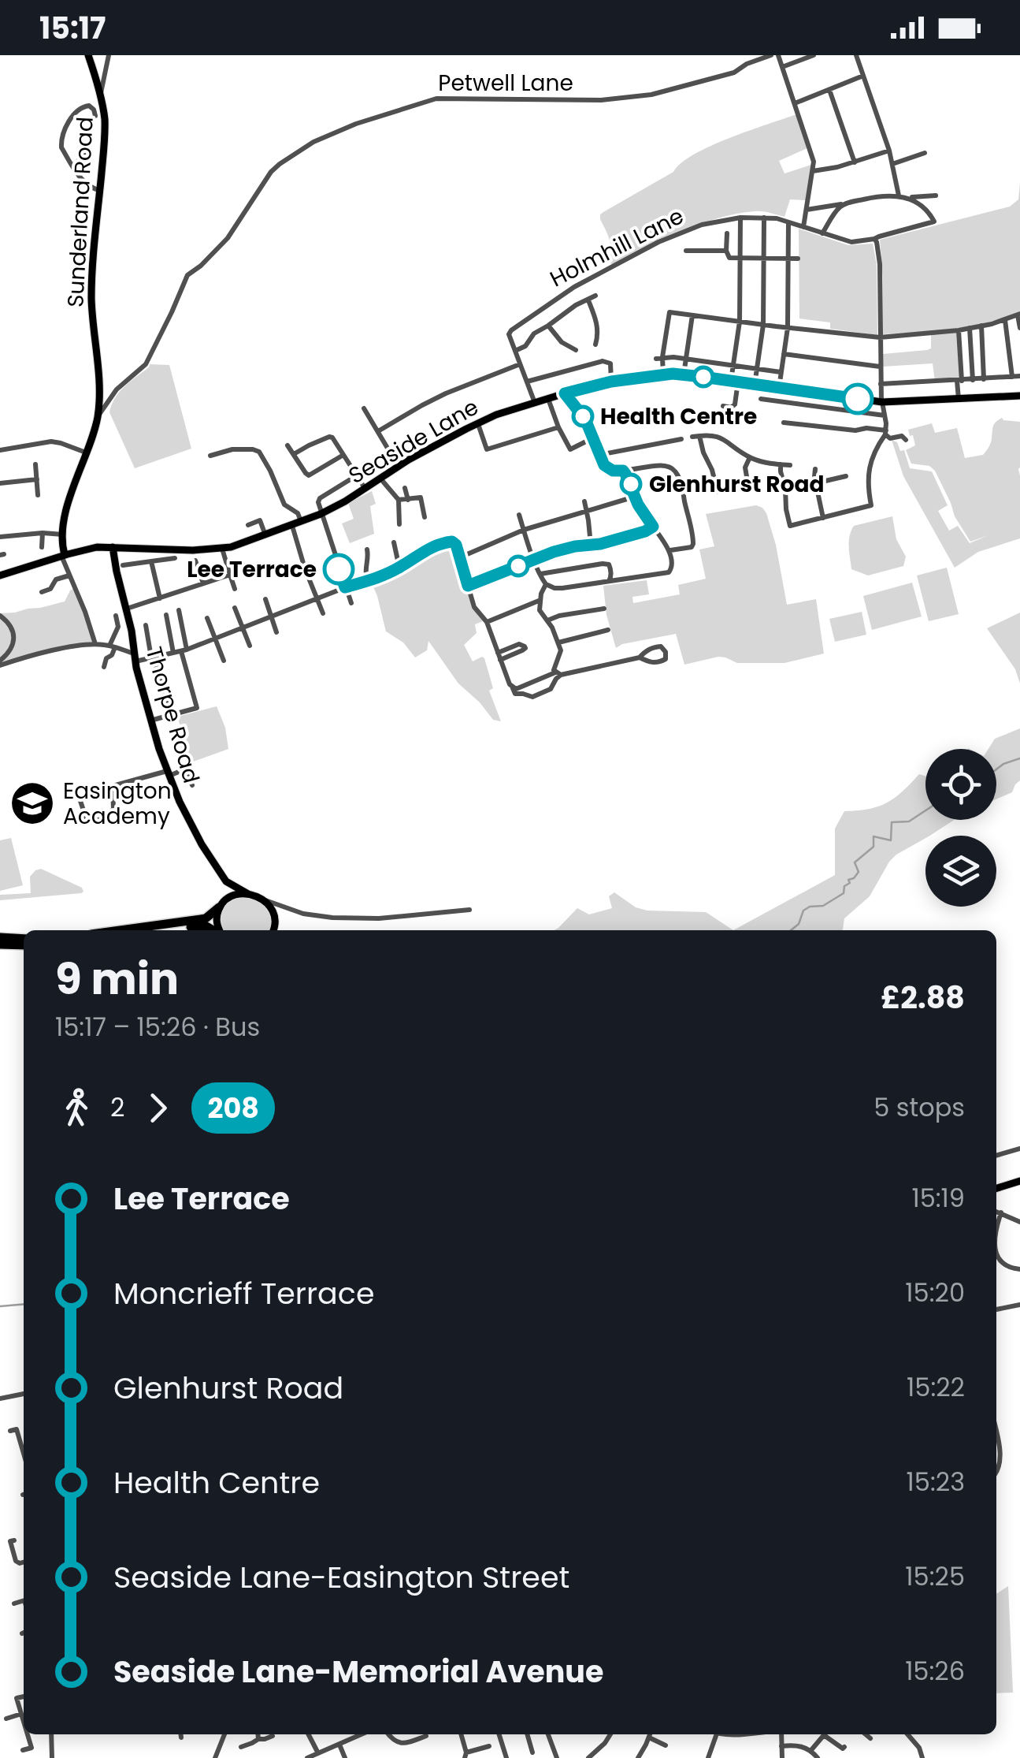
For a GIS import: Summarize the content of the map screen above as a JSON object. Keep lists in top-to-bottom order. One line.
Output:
{"streets":{"main road":["Sunderland Road","Seaside Lane","Thorpe Road"],"street":["Petwell Lane","Holmhill Lane"]},"crossings":[["Petwell Lane","Sunderland Road"],["Sunderland Road","Seaside Lane"],["Seaside Lane","Thorpe Road"]],"places":{"other":["Health Centre","Glenhurst Road","Lee Terrace"],"school or university":["Easington Academy"]},"lines":["bus line 208"],"page":{"status":"15:17","heading":["9 min","15:17 – 15:26 · Bus","£2.88"],"legs":["2","208","5 stops"],"list":[{"name":"Lee Terrace","value":"15:19"},{"name":"Moncrieff Terrace","value":"15:20"},{"name":"Glenhurst Road","value":"15:22"},{"name":"Health Centre","value":"15:23"},{"name":"Seaside Lane-Easington Street","value":"15:25"},{"name":"Seaside Lane-Memorial Avenue","value":"15:26"}]}}
